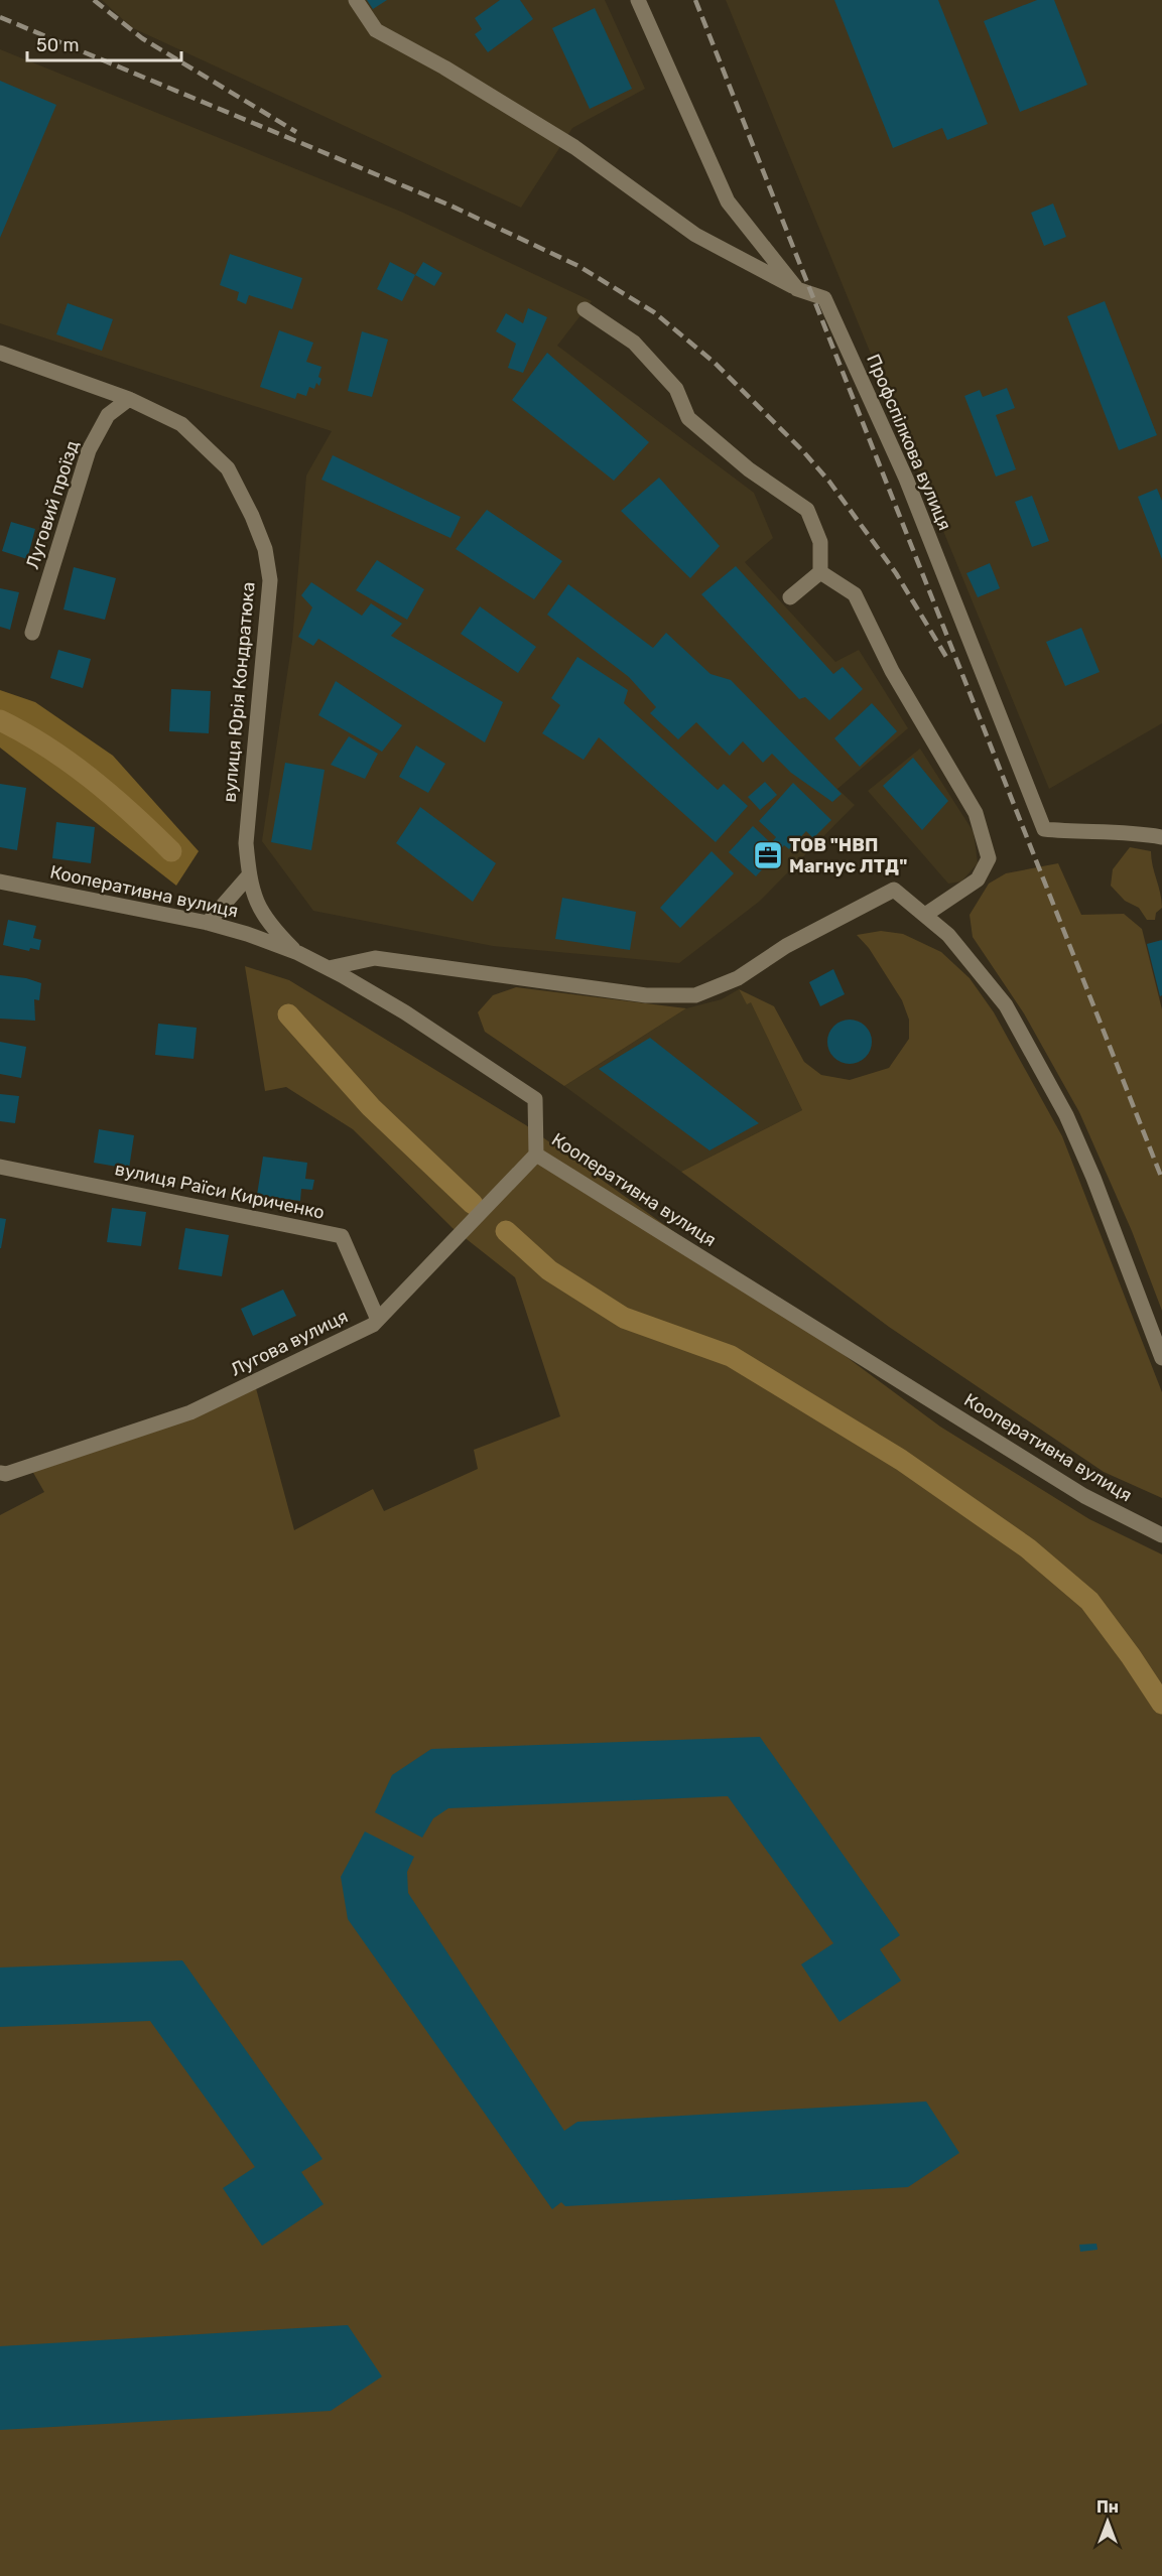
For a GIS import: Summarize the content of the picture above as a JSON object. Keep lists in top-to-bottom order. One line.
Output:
{"streets":{"street":["Профспілкова вулиця","Луговий проїзд","вулиця Юрія Кондратюка","Кооперативна вулиця","вулиця Раїси Кириченко","Лугова вулиця"]},"crossings":[["Луговий проїзд","вулиця Юрія Кондратюка"],["вулиця Юрія Кондратюка","Кооперативна вулиця"],["Кооперативна вулиця","Лугова вулиця"],["вулиця Раїси Кириченко","Лугова вулиця"]],"places":{"office":["ТОВ \"НВП Магнус ЛТД\""]},"scale_bar":"50 m","north":"top"}
